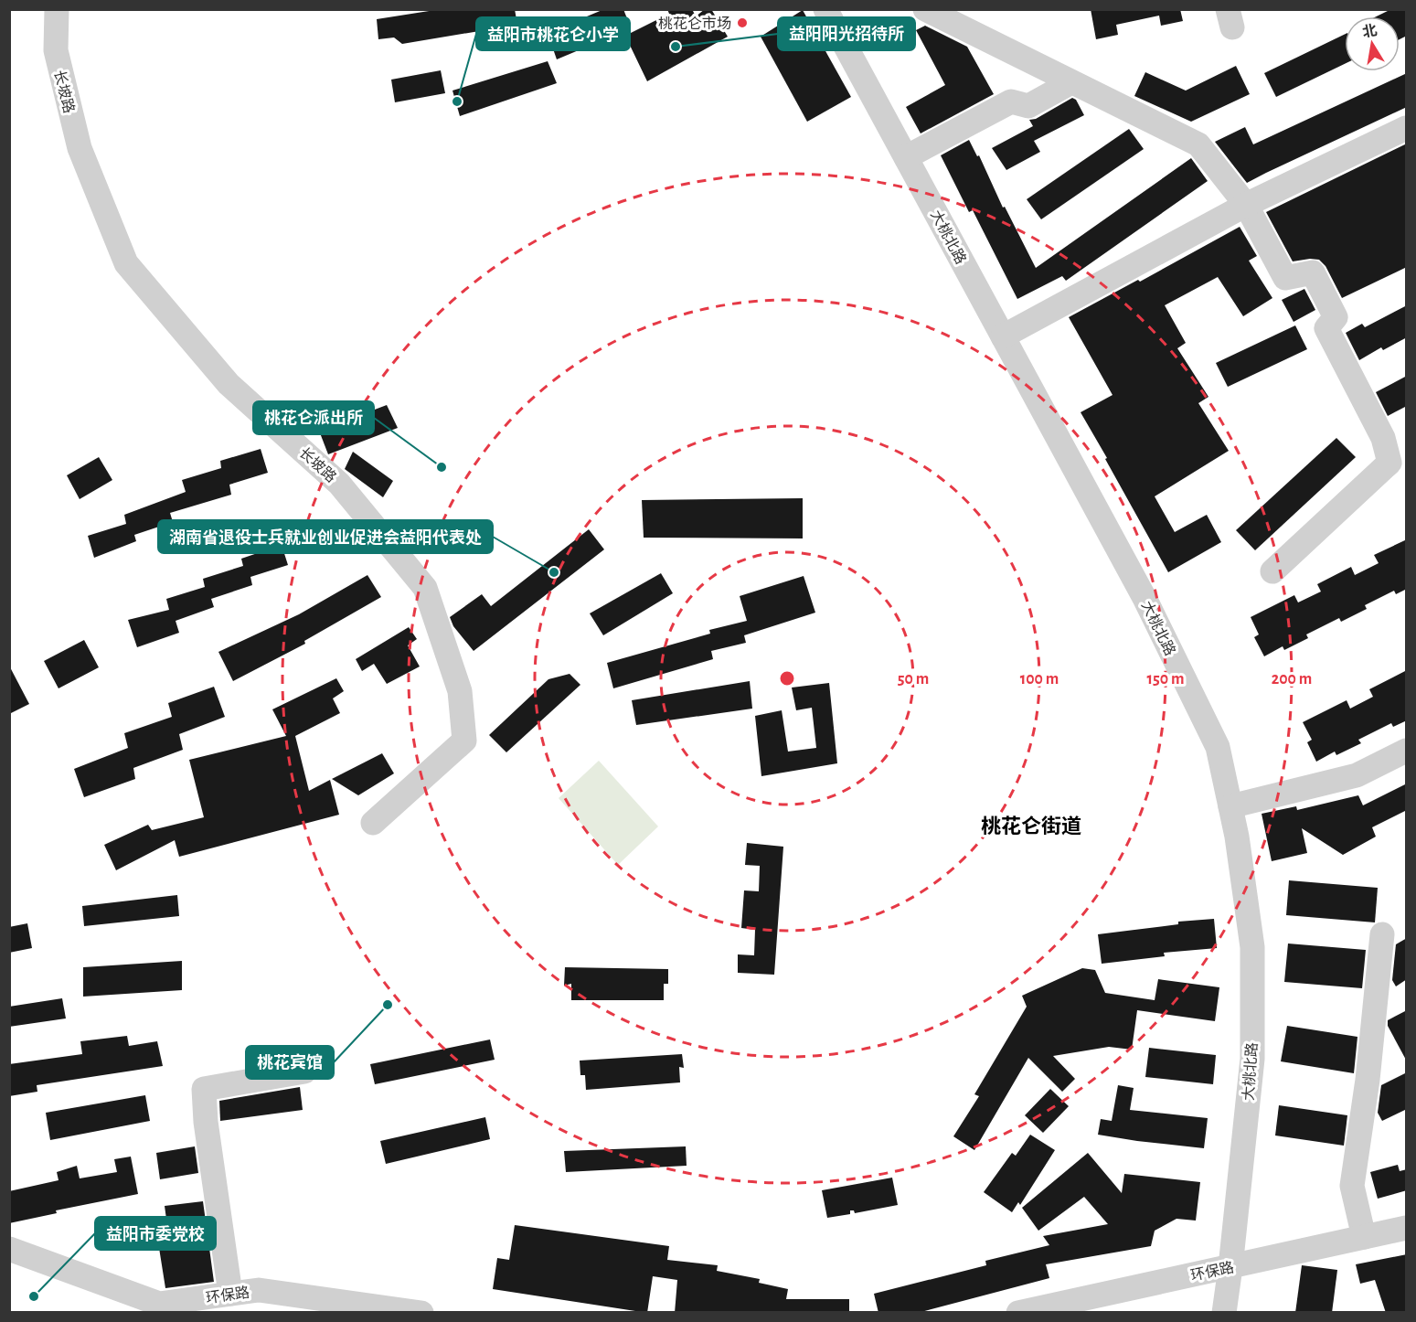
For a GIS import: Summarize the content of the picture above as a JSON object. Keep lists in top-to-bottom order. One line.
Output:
{"streets":{"street":["长坡路","大桃北路","环保路"]},"crossings":[["大桃北路","环保路"]],"districts":["桃花仑街道"],"places":["桃花仑市场","益阳阳光招待所","益阳市桃花仑小学","桃花仑派出所","湖南省退役士兵就业创业促进会益阳代表处","桃花宾馆","益阳市委党校"],"north":"top","rings":["50 m","100 m","150 m","200 m"]}
